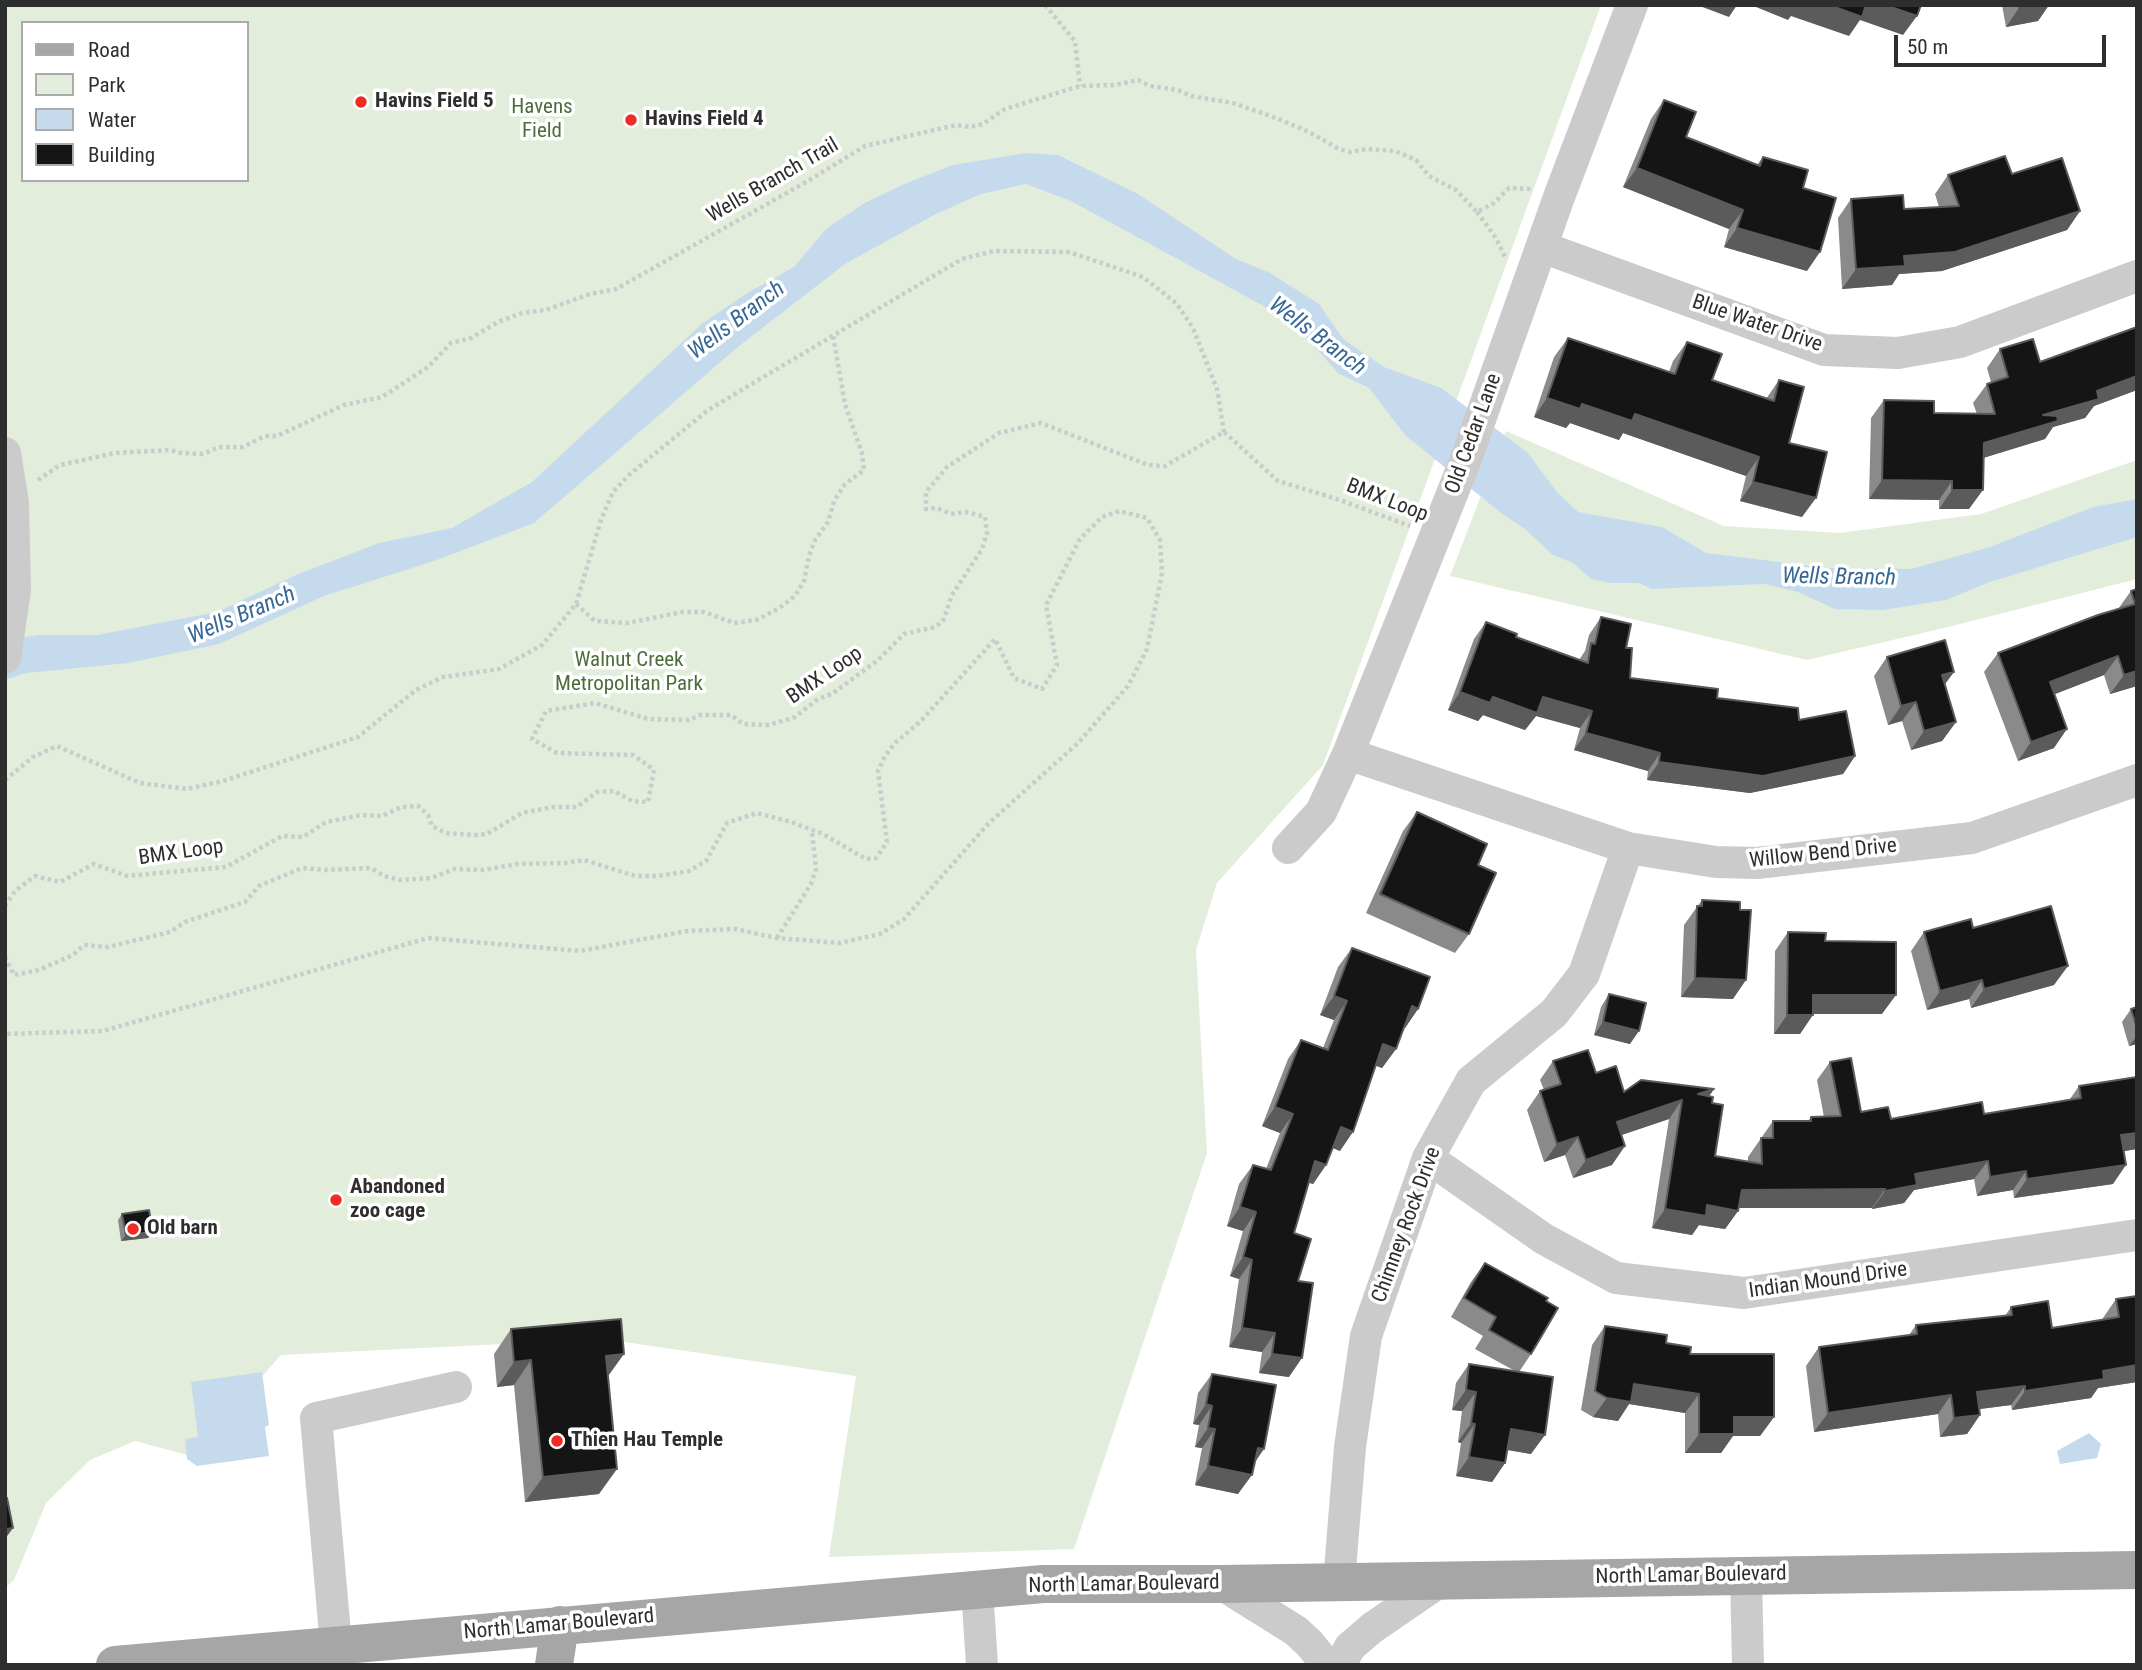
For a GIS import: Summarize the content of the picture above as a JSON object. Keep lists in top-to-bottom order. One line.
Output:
{"streets":{"main road":["North Lamar Boulevard"],"street":["Blue Water Drive","Old Cedar Lane","Willow Bend Drive","Chimney Rock Drive","Indian Mound Drive"],"path":["Wells Branch Trail","BMX Loop"]},"crossings":[["Wells Branch Trail","Old Cedar Lane"],["Blue Water Drive","Old Cedar Lane"],["Old Cedar Lane","BMX Loop"],["Old Cedar Lane","Willow Bend Drive"],["Willow Bend Drive","Chimney Rock Drive"],["Chimney Rock Drive","Indian Mound Drive"],["Chimney Rock Drive","North Lamar Boulevard"]],"water":["Wells Branch"],"parks":["Havens Field","Walnut Creek Metropolitan Park"],"places":["Havins Field 5","Havins Field 4","Abandoned zoo cage","Old barn","Thien Hau Temple"],"legend":["Road","Park","Water","Building"],"scale_bar":"50 m"}
